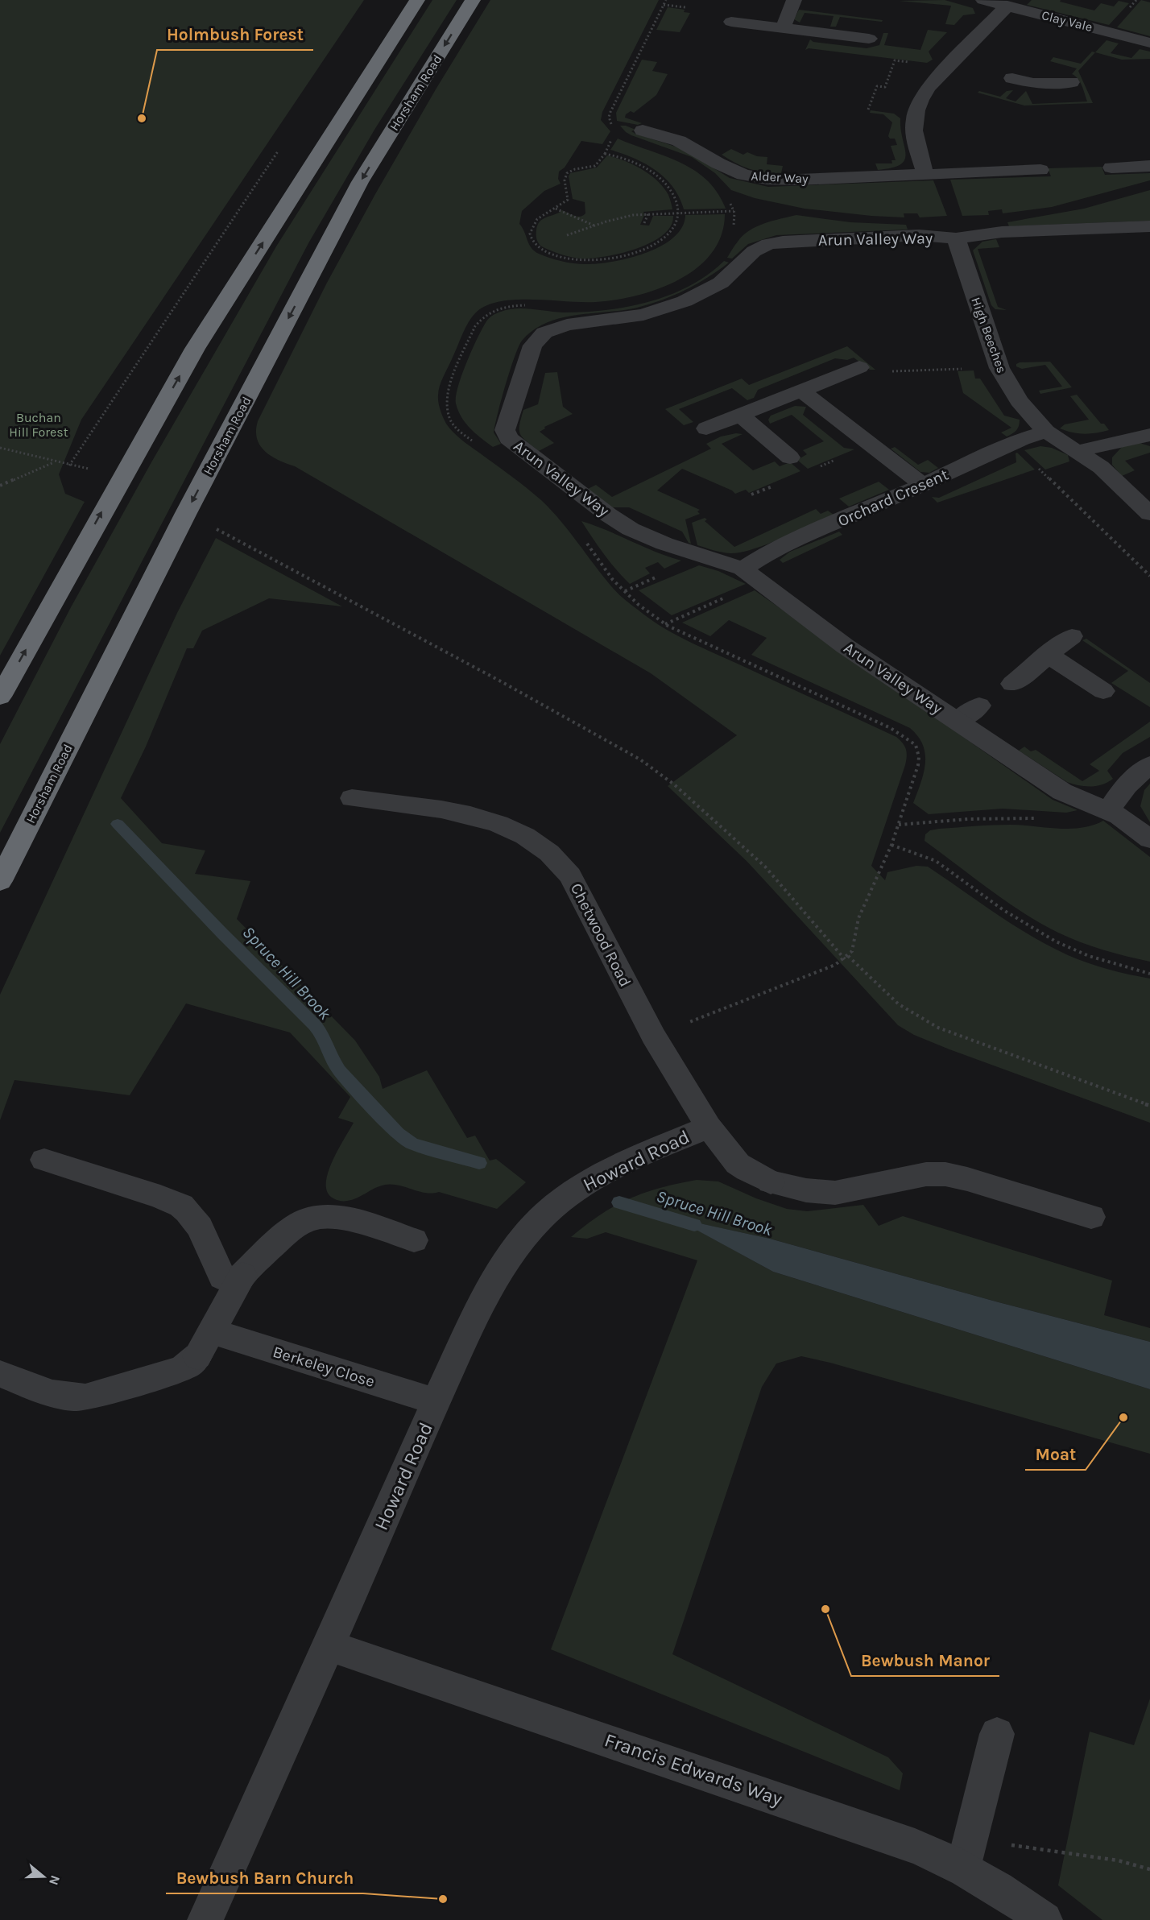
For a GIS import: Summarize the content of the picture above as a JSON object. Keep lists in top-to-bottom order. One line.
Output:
{"streets":{"highway":["Horsham Road"],"street":["Clay Vale","Alder Way","Arun Valley Way","High Beeches","Orchard Cresent","Chetwood Road","Howard Road","Berkeley Close","Francis Edwards Way"]},"crossings":[["Arun Valley Way","High Beeches"],["Arun Valley Way","Orchard Cresent"],["High Beeches","Orchard Cresent"],["Chetwood Road","Howard Road"],["Howard Road","Berkeley Close"],["Howard Road","Francis Edwards Way"]],"water":["Spruce Hill Brook"],"parks":["Buchan Hill Forest"],"places":["Holmbush Forest","Moat","Bewbush Manor","Bewbush Barn Church"],"north":"right"}
